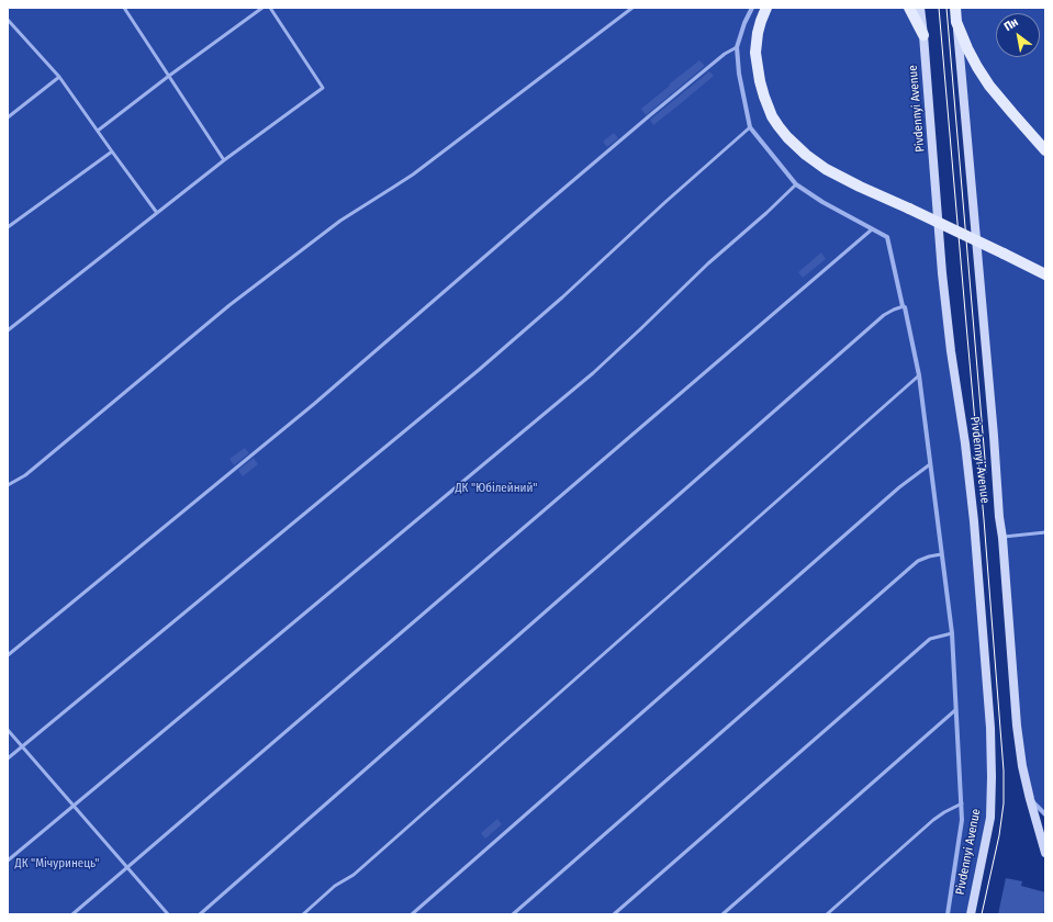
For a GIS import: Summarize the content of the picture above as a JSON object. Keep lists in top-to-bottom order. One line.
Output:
{"streets":{"main road":["Pivdennyi Avenue"]},"parks":["ДК \"Юбілейний\"","ДК \"Мічуринець\""],"north":"top left"}
